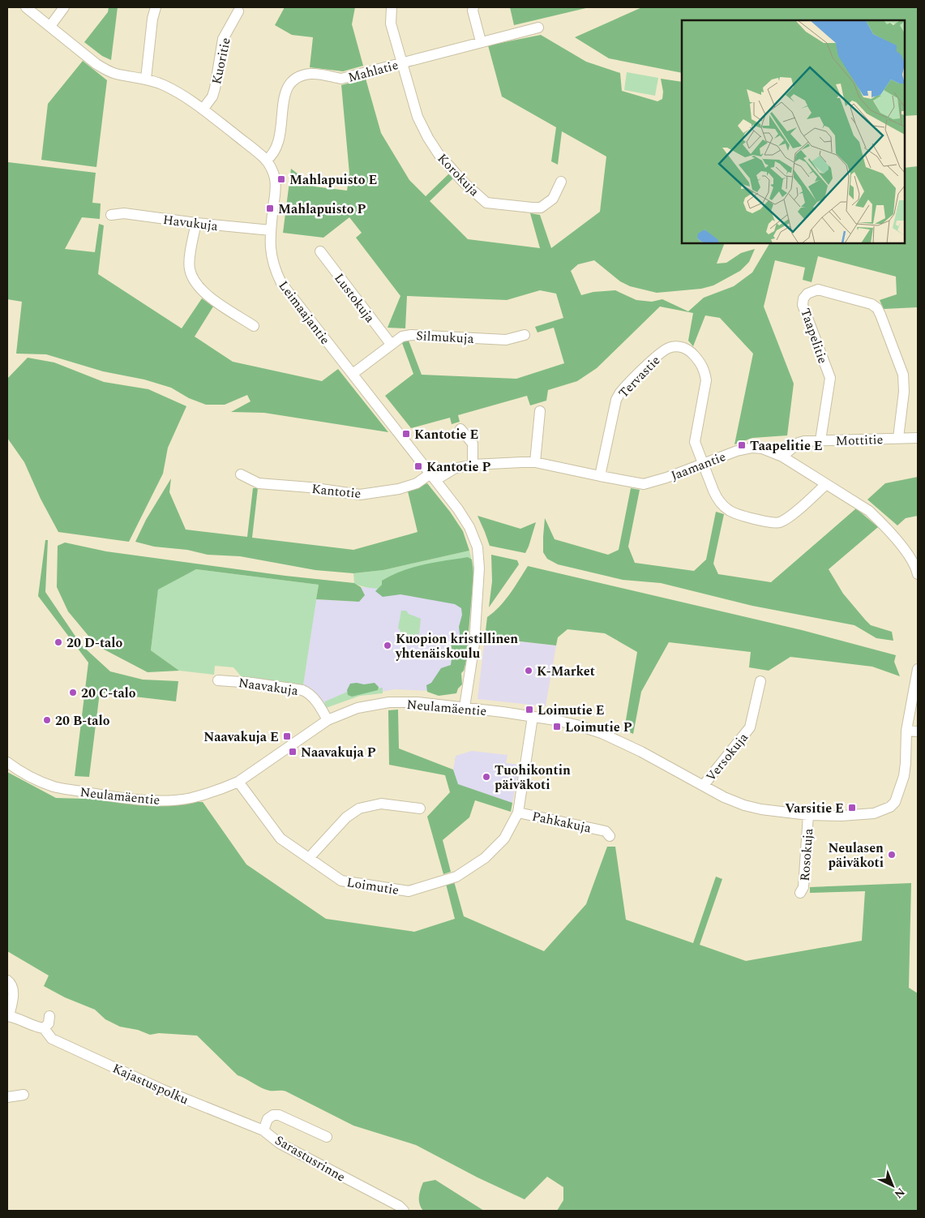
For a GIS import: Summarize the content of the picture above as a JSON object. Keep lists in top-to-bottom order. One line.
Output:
{"streets":{"street":["Kuoritie","Mahlatie","Korokuja","Havukuja","Lustokuja","Leimaajantie","Taapelitie","Silmukuja","Tervastie","Mottitie","Jaamantie","Kantotie","Naavakuja","Neulamäentie","Versokuja","Pahkakuja","Rosokuja","Loimutie","Kajastuspolku","Sarastusrinne"]},"crossings":[["Kuoritie","Leimaajantie"],["Mahlatie","Korokuja"],["Mahlatie","Leimaajantie"],["Havukuja","Leimaajantie"],["Lustokuja","Silmukuja"],["Leimaajantie","Silmukuja"],["Leimaajantie","Jaamantie"],["Leimaajantie","Kantotie"],["Leimaajantie","Neulamäentie"],["Taapelitie","Mottitie"],["Tervastie","Jaamantie"],["Mottitie","Jaamantie"],["Jaamantie","Kantotie"],["Naavakuja","Neulamäentie"],["Neulamäentie","Versokuja"],["Neulamäentie","Rosokuja"],["Neulamäentie","Loimutie"],["Pahkakuja","Loimutie"],["Kajastuspolku","Sarastusrinne"]],"places":{"transit":["Mahlapuisto E","Mahlapuisto P","Kantotie E","Taapelitie E","Kantotie P","Loimutie E","Loimutie P","Naavakuja E","Naavakuja P","Varsitie E"],"other":["20 D-talo","Kuopion kristillinen yhtenäiskoulu","K-Market","20 C-talo","20 B-talo","Tuohikontin päiväkoti","Neulasen päiväkoti"]},"north":"bottom right"}
